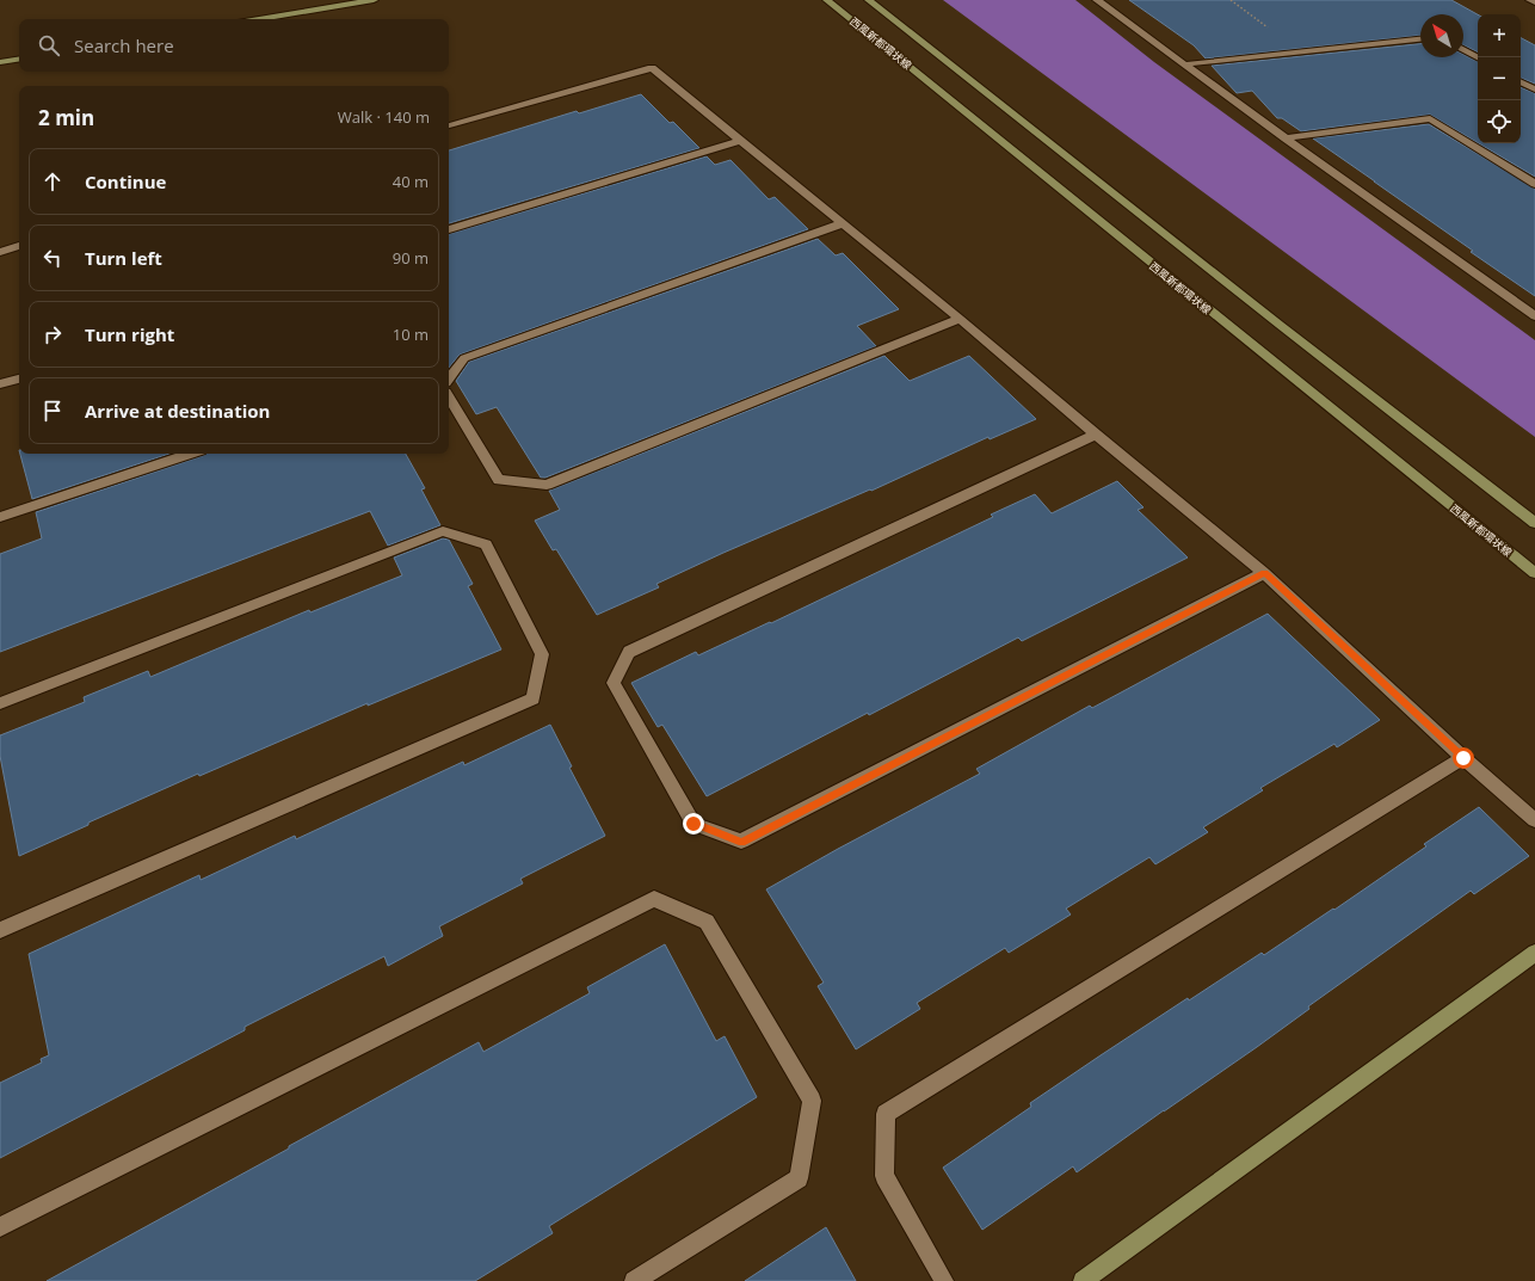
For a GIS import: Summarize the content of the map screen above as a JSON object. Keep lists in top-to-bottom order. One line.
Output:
{"streets":{"street":["西風新都環状線"]},"north":"top left","page":{"map_buttons":["+","−"],"search":"Search here","heading":["2 min","Walk · 140 m"],"list":[["Continue","40 m"],["Turn left","90 m"],["Turn right","10 m"],"Arrive at destination"]}}
